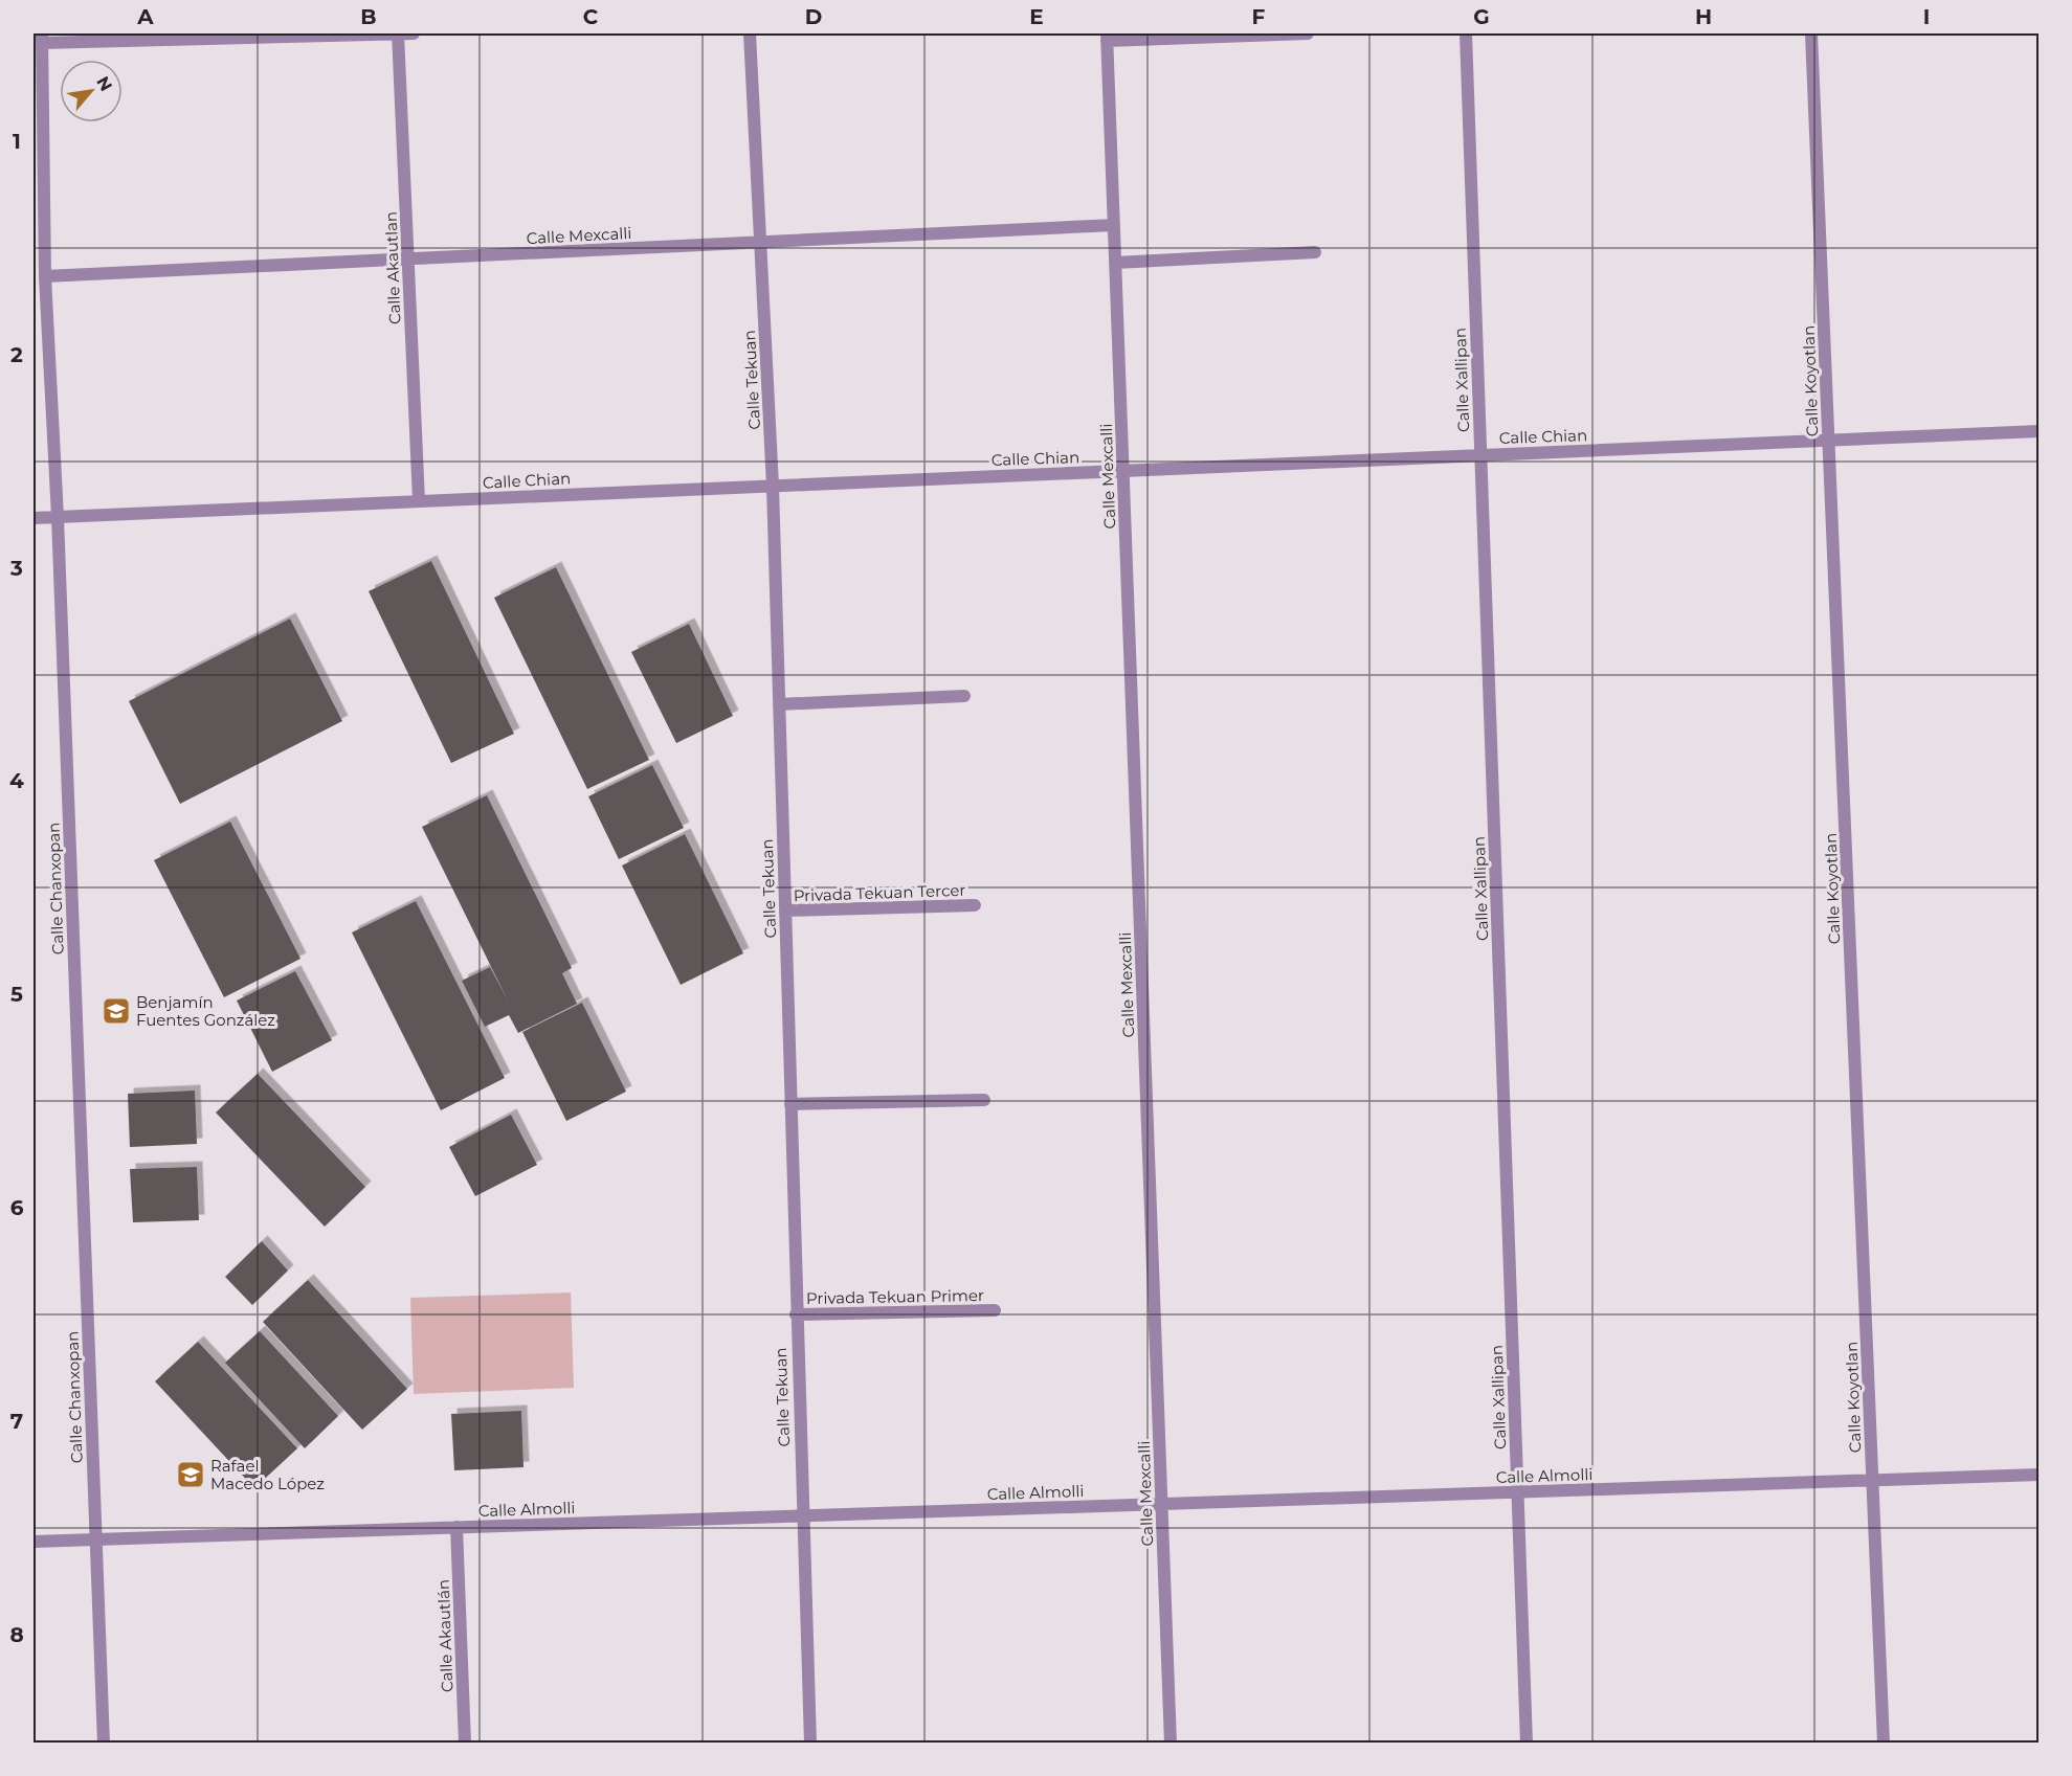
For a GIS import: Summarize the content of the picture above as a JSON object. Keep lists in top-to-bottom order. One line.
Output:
{"streets":{"street":["Calle Mexcalli","Calle Akautlan","Calle Tekuan","Calle Xallipan","Calle Koyotlan","Calle Chian","Calle Chanxopan","Privada Tekuan Tercer","Privada Tekuan Primer","Calle Almolli","Calle Akautlán"]},"crossings":[["Calle Mexcalli","Calle Akautlan"],["Calle Mexcalli","Calle Tekuan"],["Calle Mexcalli","Calle Chian"],["Calle Mexcalli","Calle Chanxopan"],["Calle Mexcalli","Calle Almolli"],["Calle Akautlan","Calle Chian"],["Calle Tekuan","Calle Chian"],["Calle Tekuan","Privada Tekuan Tercer"],["Calle Tekuan","Privada Tekuan Primer"],["Calle Tekuan","Calle Almolli"],["Calle Xallipan","Calle Chian"],["Calle Xallipan","Calle Almolli"],["Calle Koyotlan","Calle Chian"],["Calle Koyotlan","Calle Almolli"],["Calle Chian","Calle Chanxopan"],["Calle Chanxopan","Calle Almolli"],["Calle Almolli","Calle Akautlán"]],"places":{"school or university":["Benjamín Fuentes González","Rafael Macedo López"]},"north":"top right","grid":{"columns":["A","B","C","D","E","F","G","H","I"],"rows":["1","2","3","4","5","6","7","8"]}}
